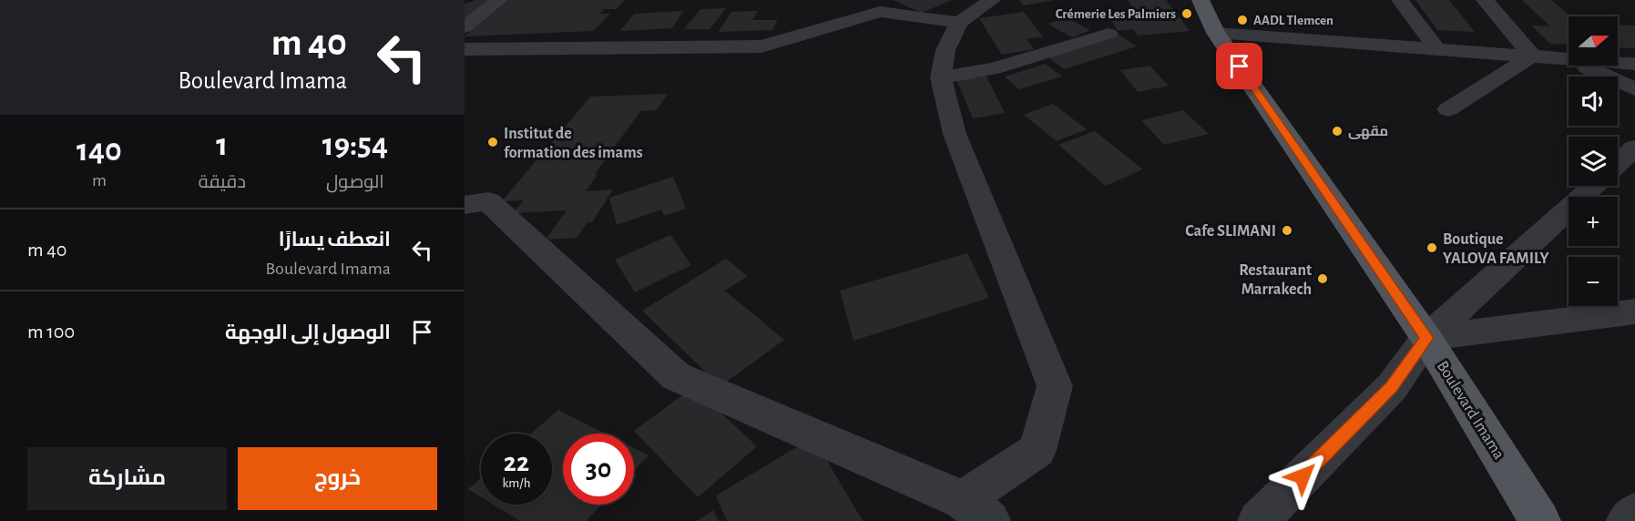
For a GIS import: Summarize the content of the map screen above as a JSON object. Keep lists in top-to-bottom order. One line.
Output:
{"streets":{"main road":["Boulevard Imama"]},"places":["Crémerie Les Palmiers","AADL Tlemcen","مقهى","Institut de formation des imams","Cafe SLIMANI","Boutique YALOVA FAMILY","Restaurant Marrakech"],"north":"right","page":{"turn":["40 m","Boulevard Imama"],"map_buttons":["+","−"],"eta":["19:54","الوصول","1","دقيقة","140","m"],"list":[{"name":"انعطف يسارًا","note":"Boulevard Imama","value":"40 m"},{"name":"الوصول إلى الوجهة","value":"100 m"}],"speed":"22 km/h","limit":"30","buttons":["خروج","مشاركة"]}}
